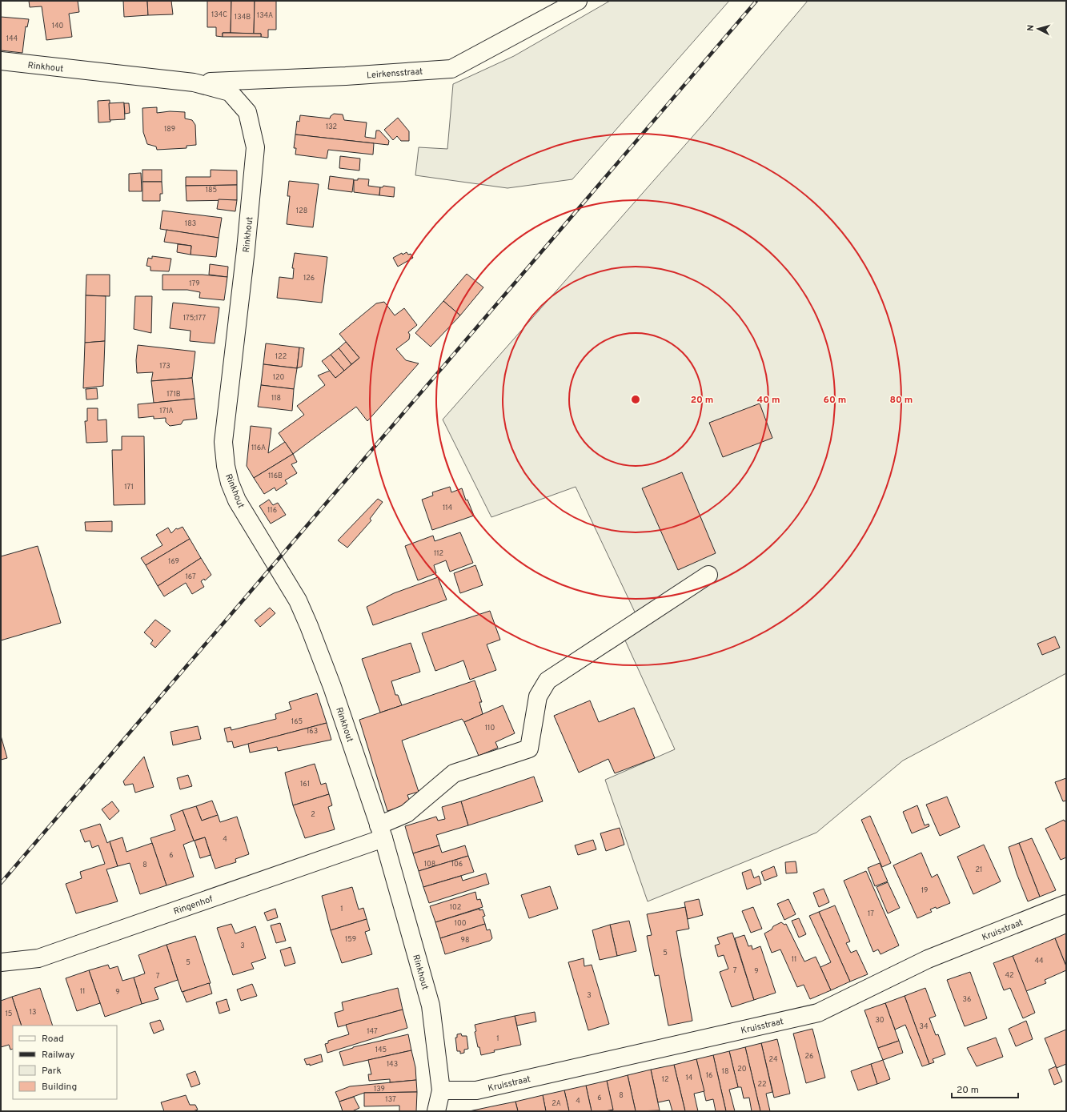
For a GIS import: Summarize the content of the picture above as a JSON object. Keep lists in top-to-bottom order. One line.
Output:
{"streets":{"street":["Rinkhout","Leirkensstraat","Ringenhof","Kruisstraat"]},"crossings":[["Rinkhout","Leirkensstraat"],["Rinkhout","Ringenhof"],["Rinkhout","Kruisstraat"]],"house_numbers":["134C","134A","134B","140","144","132","189","185","128","183","126","179","175;177","122","173","120","171B","118","171A","116A","116B","171","114","116","112","169","167","165","110","163","161","2","4","6","108","106","8","21","19","102","1","17","100","159","98","3","5","11","44","5","7","9","42","7","11","9","3","36","13","15","30","34","147","1","145","26","24","143","20","18","16","14","12","22","139","8","6","137","4","2A"],"legend":["Road","Railway","Park","Building"],"scale_bar":"20 m","north":"left","rings":["20 m","40 m","60 m","80 m"]}
